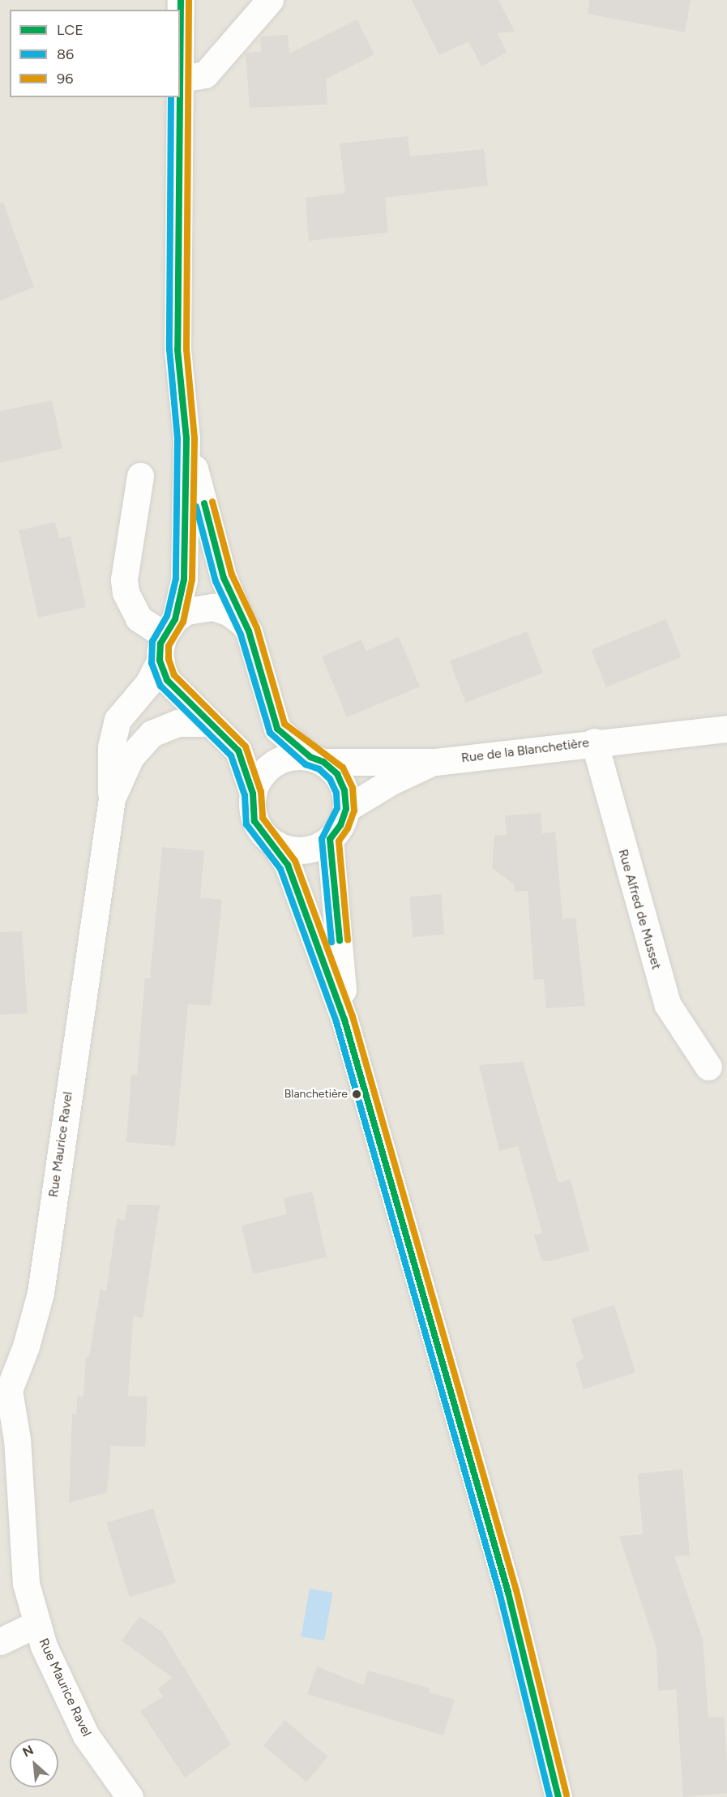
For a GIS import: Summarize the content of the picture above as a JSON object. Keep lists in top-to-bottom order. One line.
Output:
{"streets":{"street":["Rue de la Blanchetière","Rue Alfred de Musset","Rue Maurice Ravel"]},"crossings":[["Rue de la Blanchetière","Rue Alfred de Musset"]],"places":["Blanchetière"],"lines":["transit line LCE","transit line 96","transit line 86"],"legend":["LCE","86","96"],"north":"top left"}
